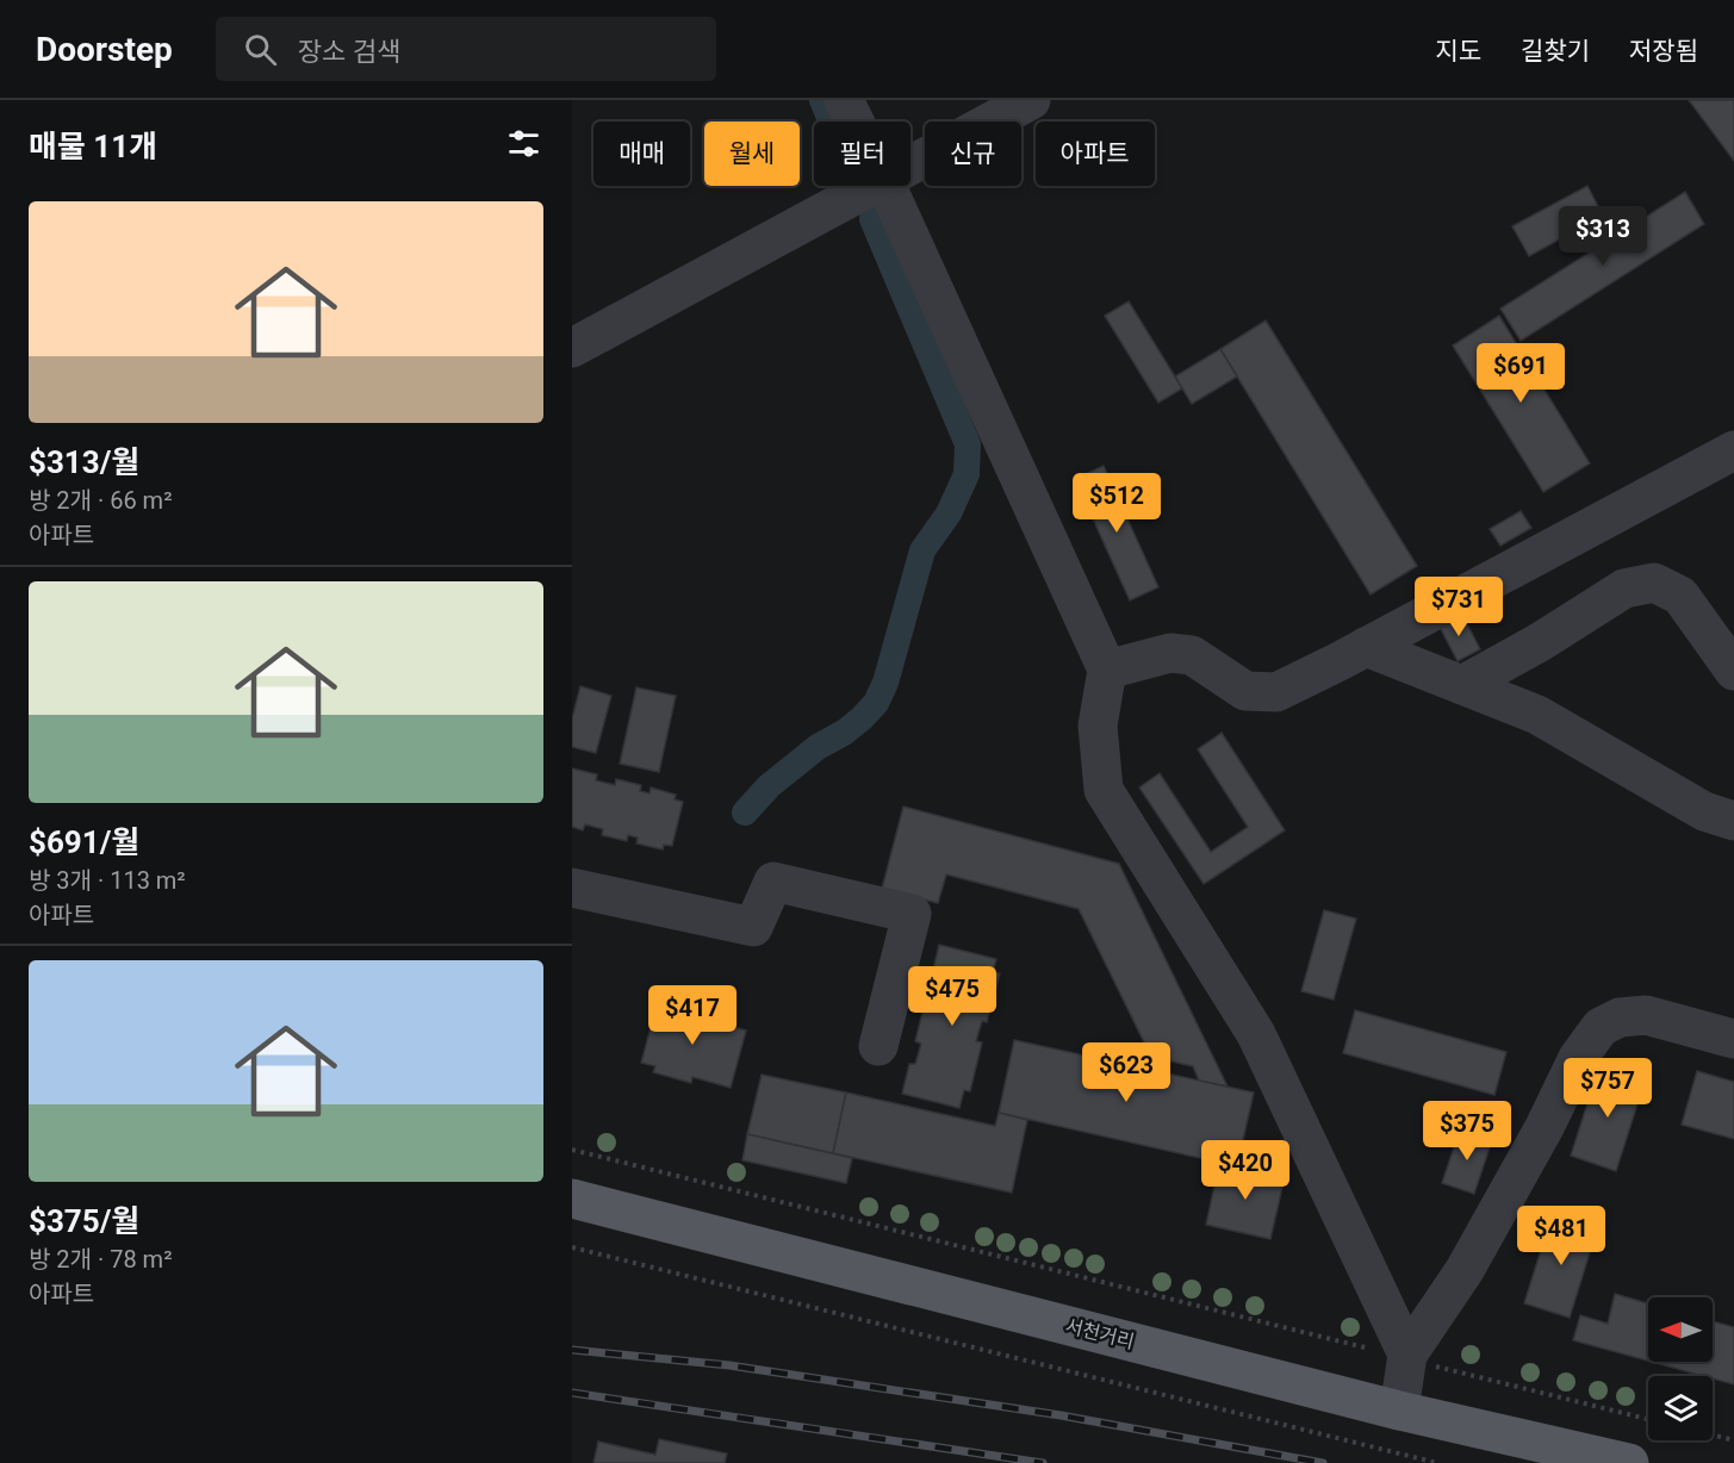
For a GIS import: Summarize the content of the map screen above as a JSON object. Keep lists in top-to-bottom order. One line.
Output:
{"streets":{"main road":["서천거리"]},"north":"left","page":{"header":"Doorstep","search":"장소 검색","nav":["지도","길찾기","저장됨"],"heading":"매물 11개","chip":["매매","월세","필터","신규","아파트"],"list":[{"name":"$313/월","note":"방 2개 · 66 m² · 아파트"},{"name":"$691/월","note":"방 3개 · 113 m² · 아파트"},{"name":"$375/월","note":"방 2개 · 78 m² · 아파트"}],"price":["$313","$691","$512","$731","$475","$417","$623","$757","$375","$420","$481"]}}
